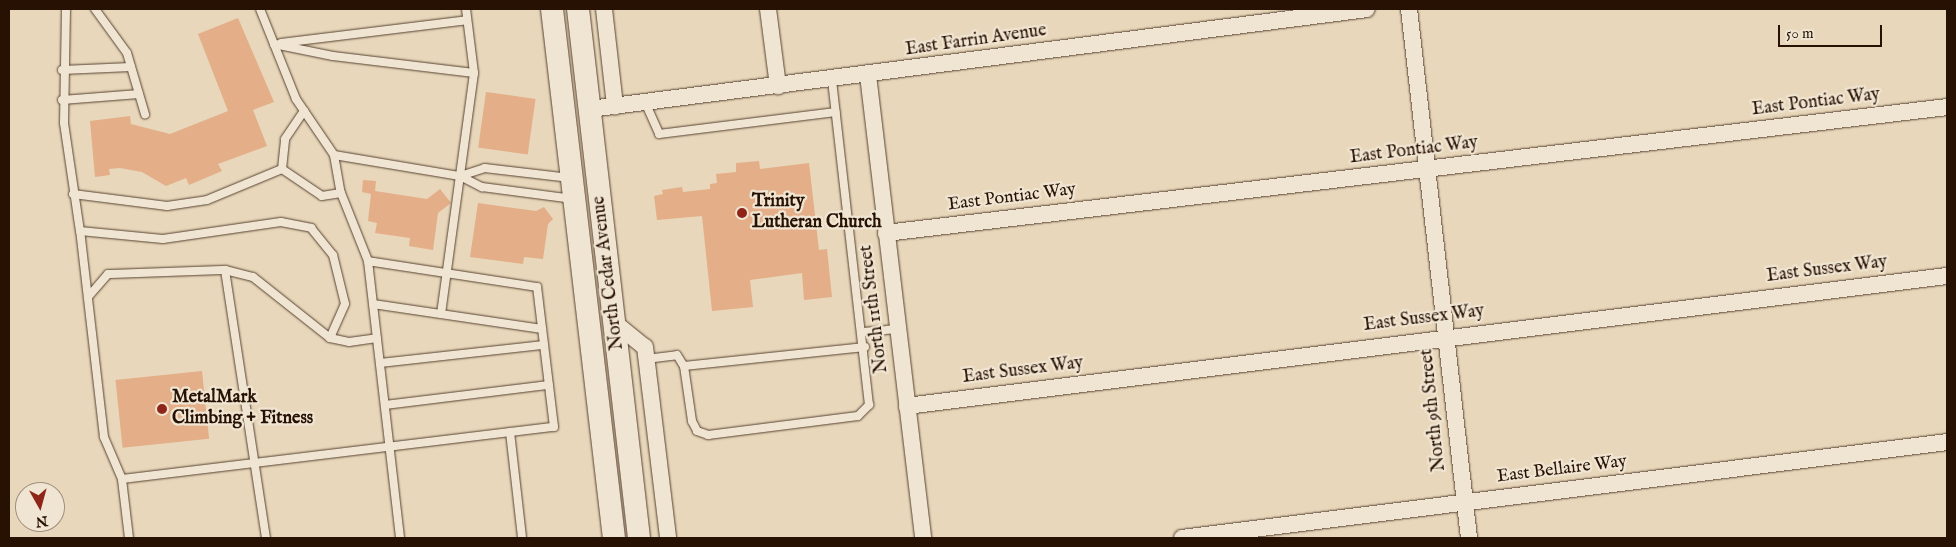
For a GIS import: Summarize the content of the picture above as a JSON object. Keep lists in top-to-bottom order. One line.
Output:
{"streets":{"main road":["North Cedar Avenue"],"street":["East Farrin Avenue","East Pontiac Way","East Sussex Way","North 11th Street","North 9th Street","East Bellaire Way"]},"crossings":[["East Farrin Avenue","North Cedar Avenue"],["East Farrin Avenue","North 11th Street"],["East Pontiac Way","North 11th Street"],["East Pontiac Way","North 9th Street"],["East Sussex Way","North 11th Street"],["East Sussex Way","North 9th Street"],["North 9th Street","East Bellaire Way"]],"places":["Trinity Lutheran Church","MetalMark Climbing + Fitness"],"scale_bar":"50 m","north":"bottom"}
